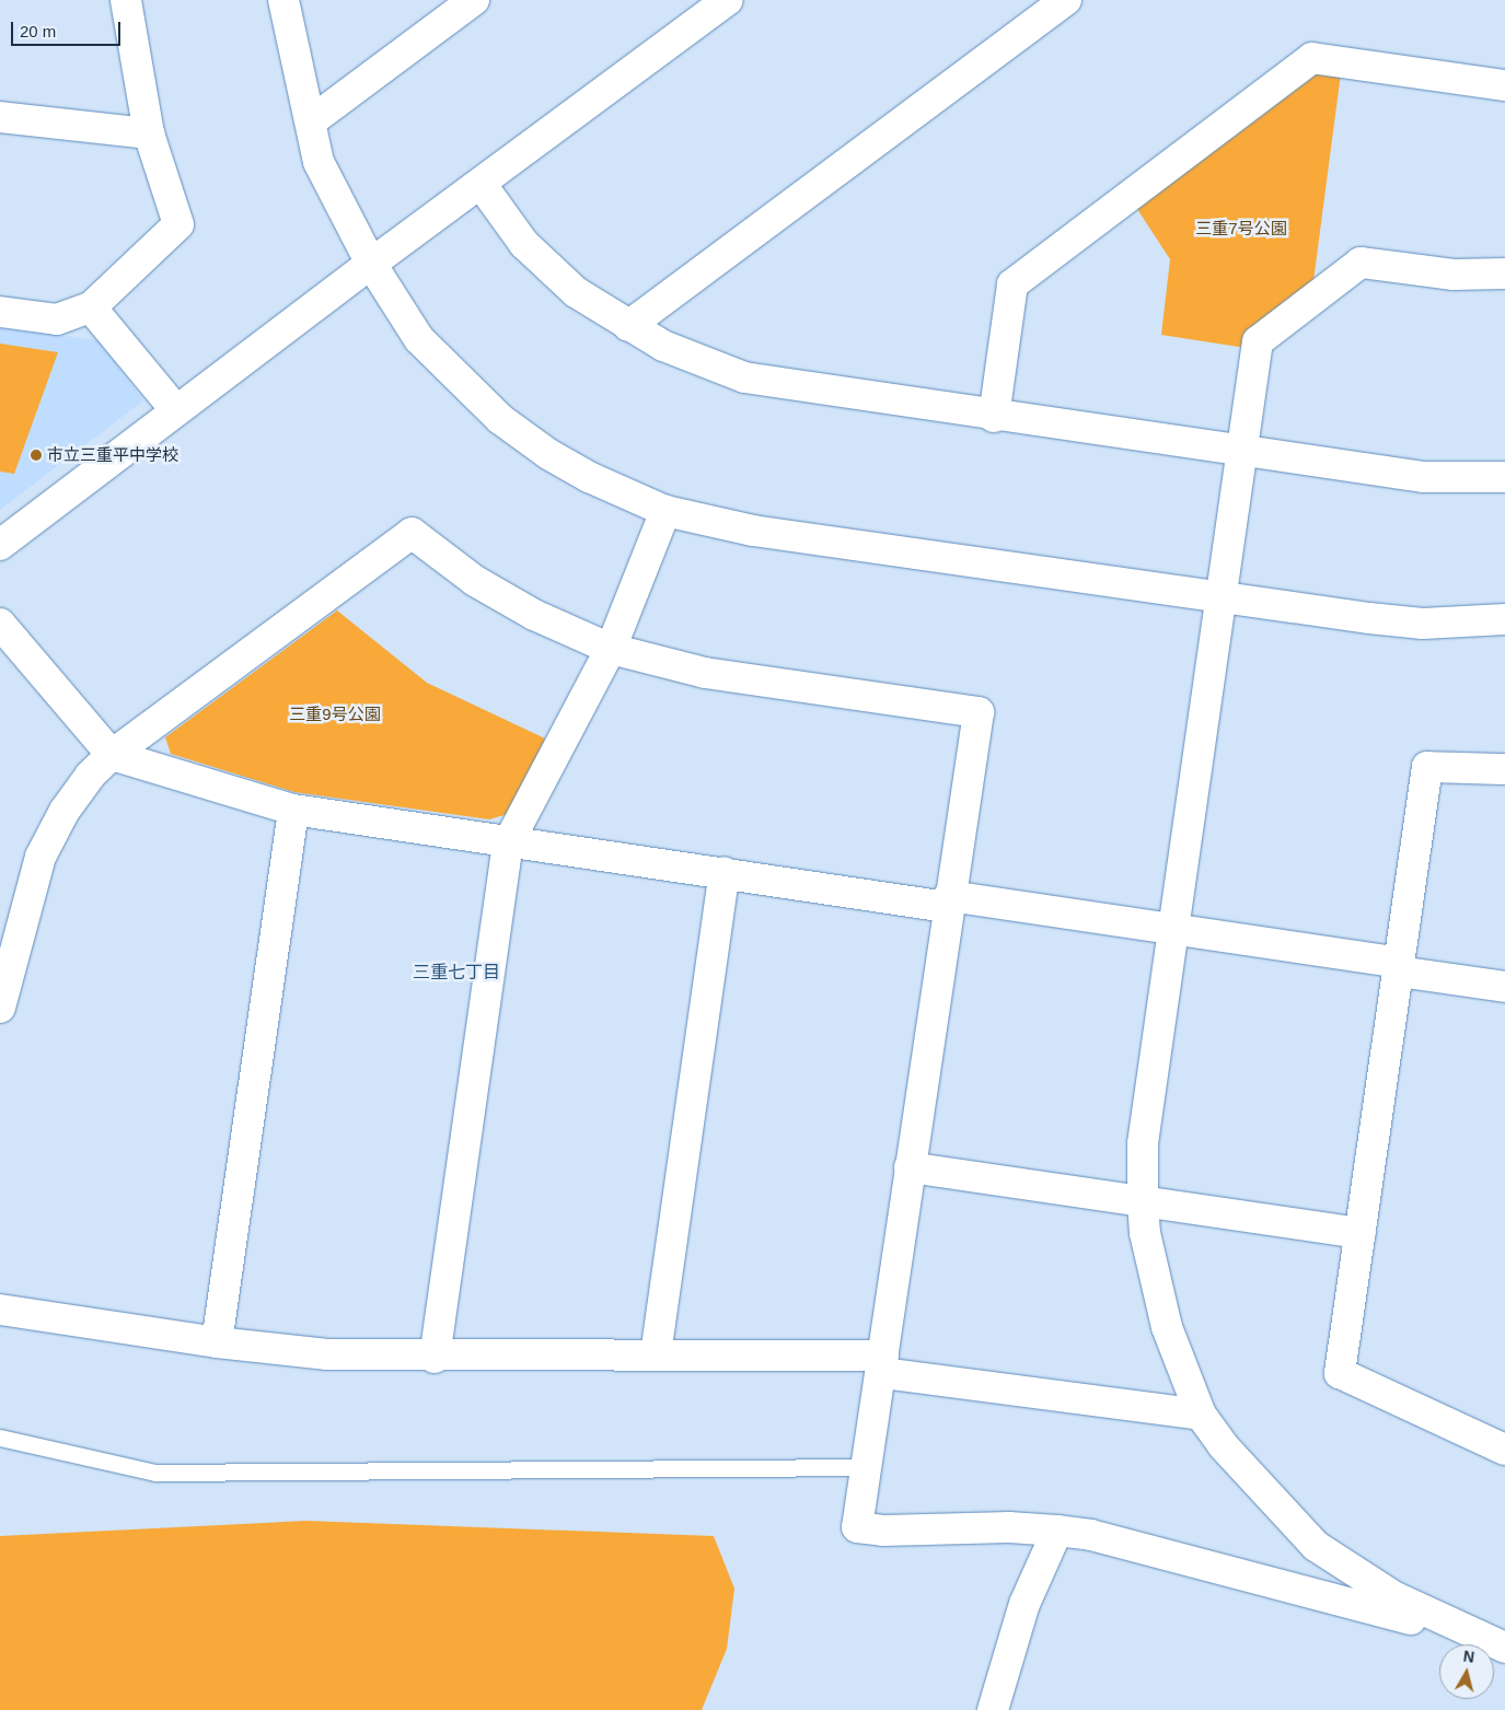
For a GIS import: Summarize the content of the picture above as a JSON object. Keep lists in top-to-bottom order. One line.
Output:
{"districts":["三重七丁目"],"parks":["三重7号公園","三重9号公園"],"places":["市立三重平中学校"],"scale_bar":"20 m","north":"top"}
